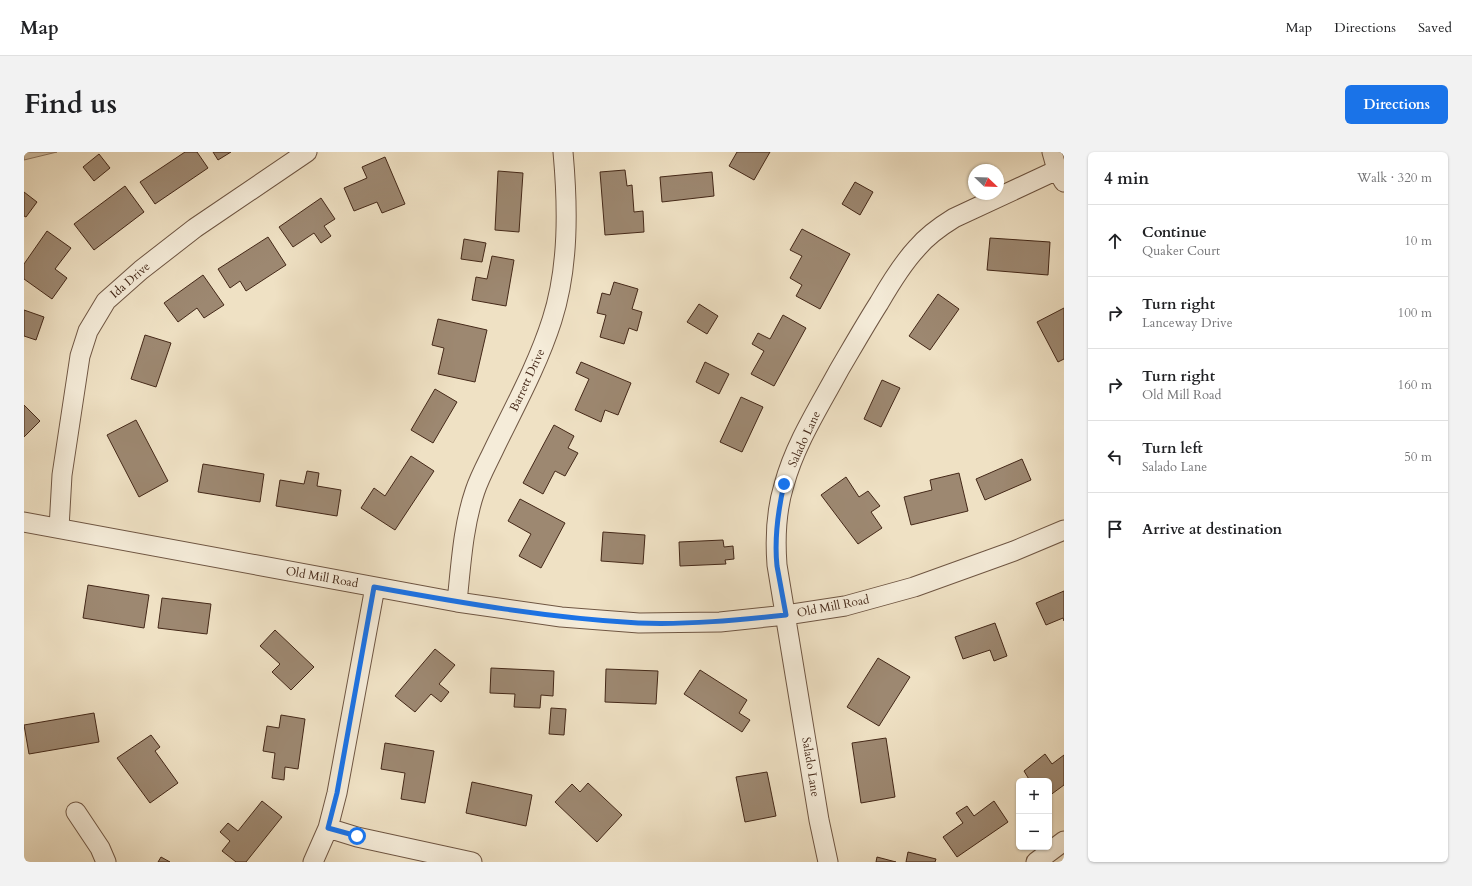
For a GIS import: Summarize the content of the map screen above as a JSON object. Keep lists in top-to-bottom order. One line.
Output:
{"streets":{"street":["Ida Drive","Barrett Drive","Salado Lane","Old Mill Road"]},"crossings":[["Ida Drive","Old Mill Road"],["Barrett Drive","Old Mill Road"],["Salado Lane","Old Mill Road"]],"north":"bottom right","page":{"header":"Map","nav":["Map","Directions","Saved"],"title":"Find us","buttons":"Directions","heading":["4 min","Walk · 320 m"],"list":[["Continue","Quaker Court","10 m"],["Turn right","Lanceway Drive","100 m"],["Turn right","Old Mill Road","160 m"],["Turn left","Salado Lane","50 m"],"Arrive at destination"],"map_buttons":["+","−"]}}
